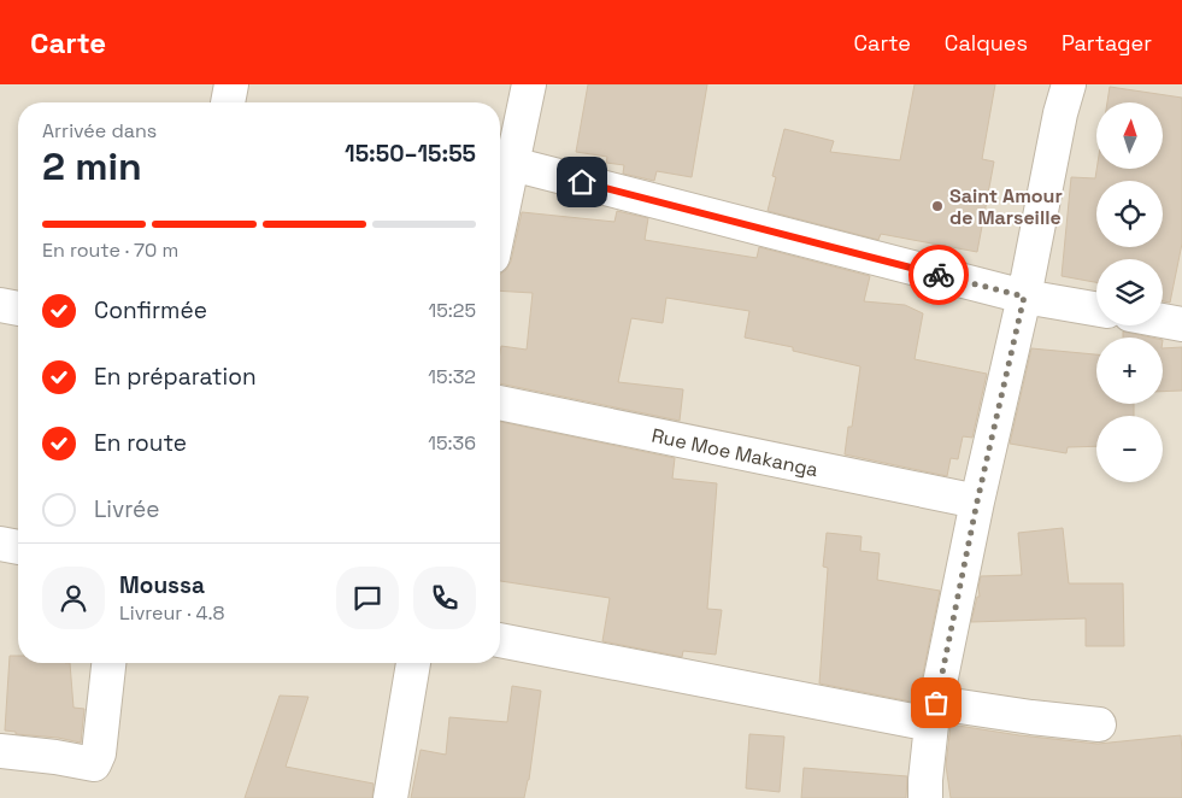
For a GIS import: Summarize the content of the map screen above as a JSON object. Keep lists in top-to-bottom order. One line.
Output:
{"streets":{"street":["Rue Moe Makanga"]},"places":["Saint Amour de Marseille"],"north":"top","page":{"header":"Carte","nav":["Carte","Calques","Partager"],"map_buttons":["+","−"],"heading":["2 min","Arrivée dans","15:50–15:55"],"panel":["Moussa","Livreur · 4.8"],"bar":"En route · 70 m","list":[["Confirmée","15:25"],["En préparation","15:32"],["En route","15:36"],"Livrée"]}}
